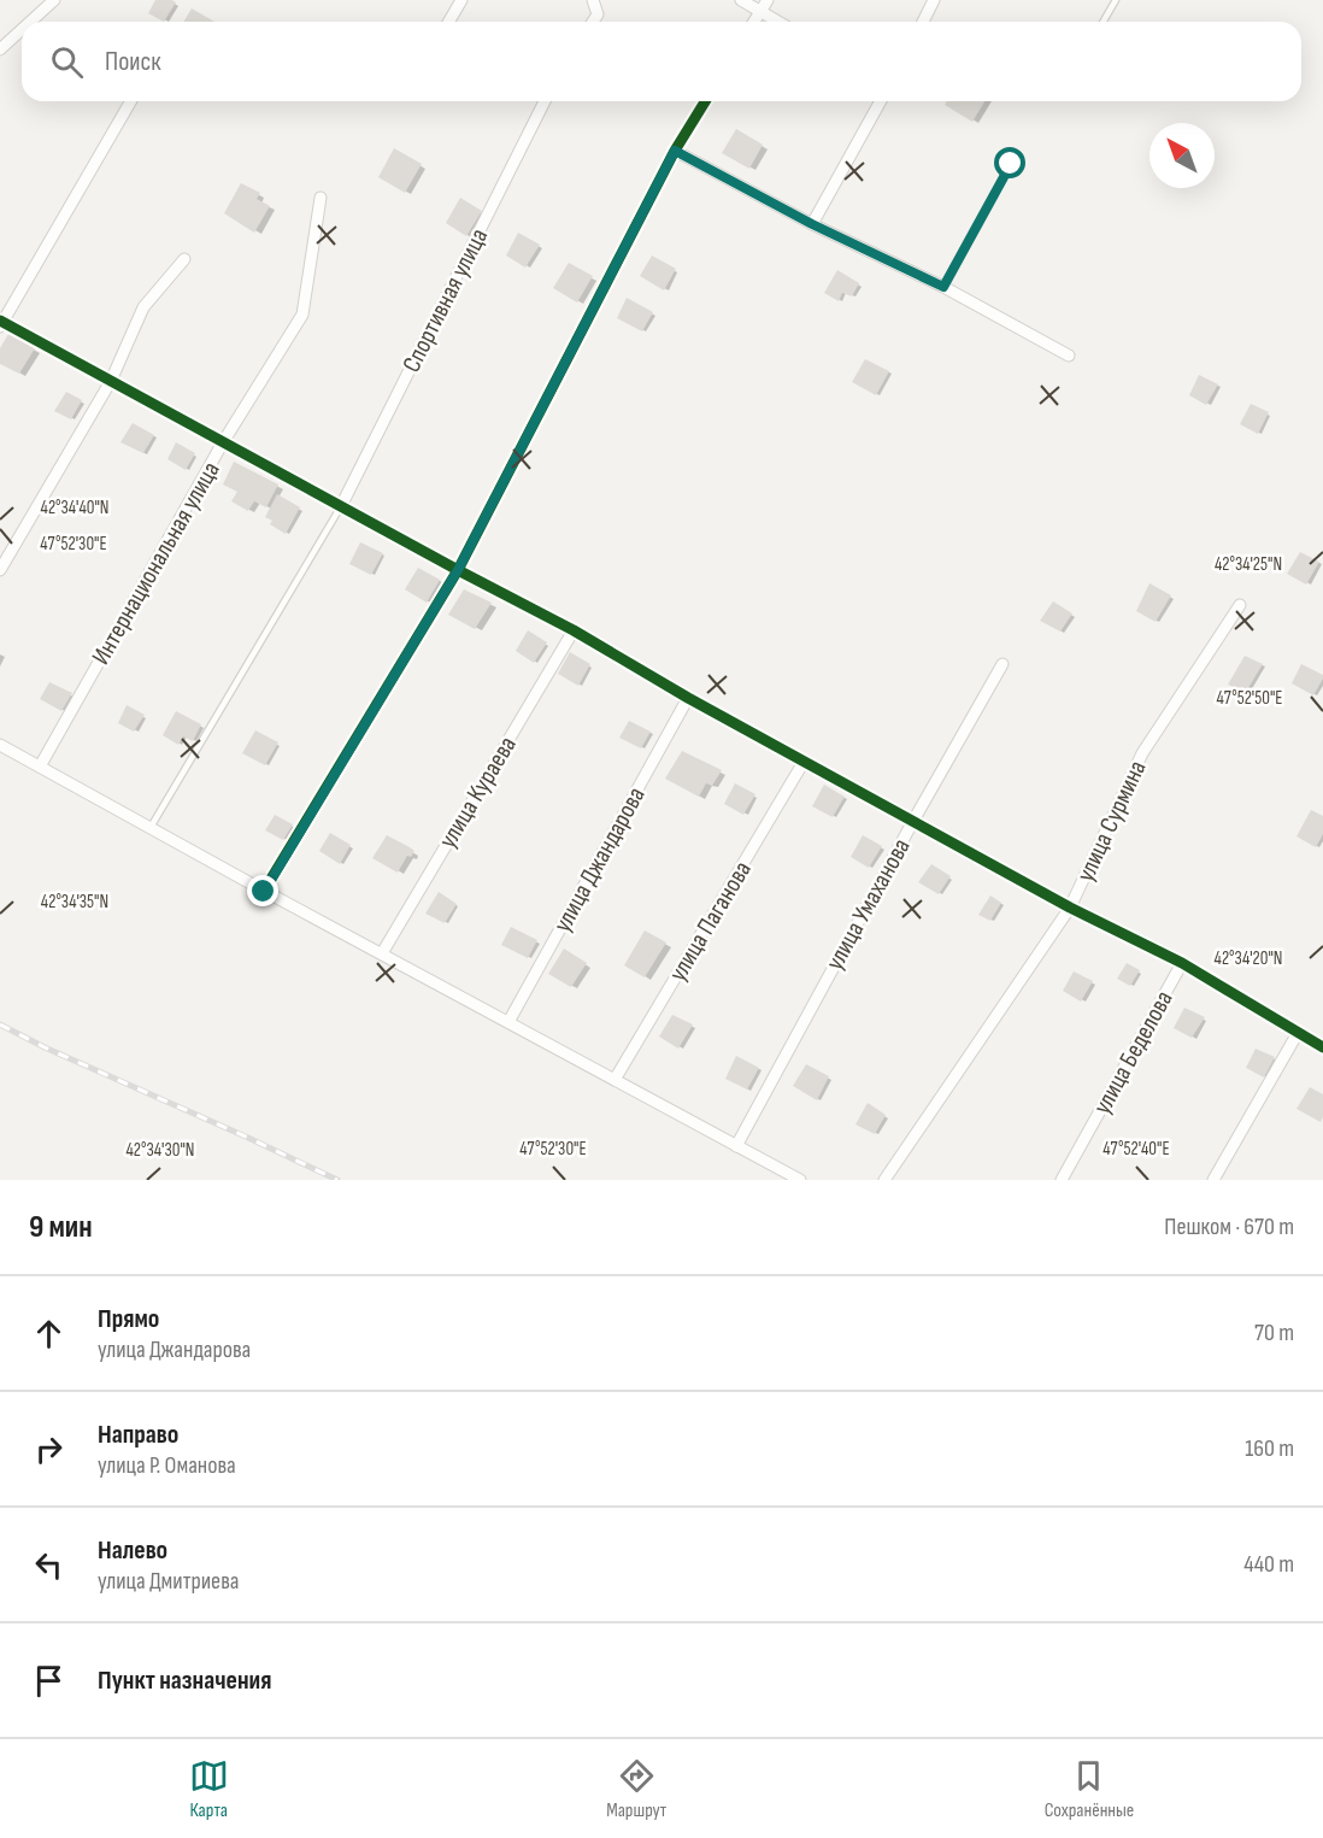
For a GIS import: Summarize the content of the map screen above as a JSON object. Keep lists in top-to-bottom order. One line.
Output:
{"streets":{"street":["Спортивная улица","Интернациональная улица","улица Кураева","улица Сурмина","улица Джандарова","улица Умаханова","улица Паганова","улица Беделова"]},"north":"top left","page":{"search":"Поиск","heading":["9 мин","Пешком · 670 m"],"list":[["Прямо","улица Джандарова","70 m"],["Направо","улица Р. Оманова","160 m"],["Налево","улица Дмитриева","440 m"],"Пункт назначения"],"nav":["Карта","Маршрут","Сохранённые"]},"coordinates":["42°34'40\"N","47°52'30\"E","42°34'25\"N","47°52'50\"E","42°34'35\"N","42°34'20\"N","47°52'40\"E","42°34'30\"N"]}
